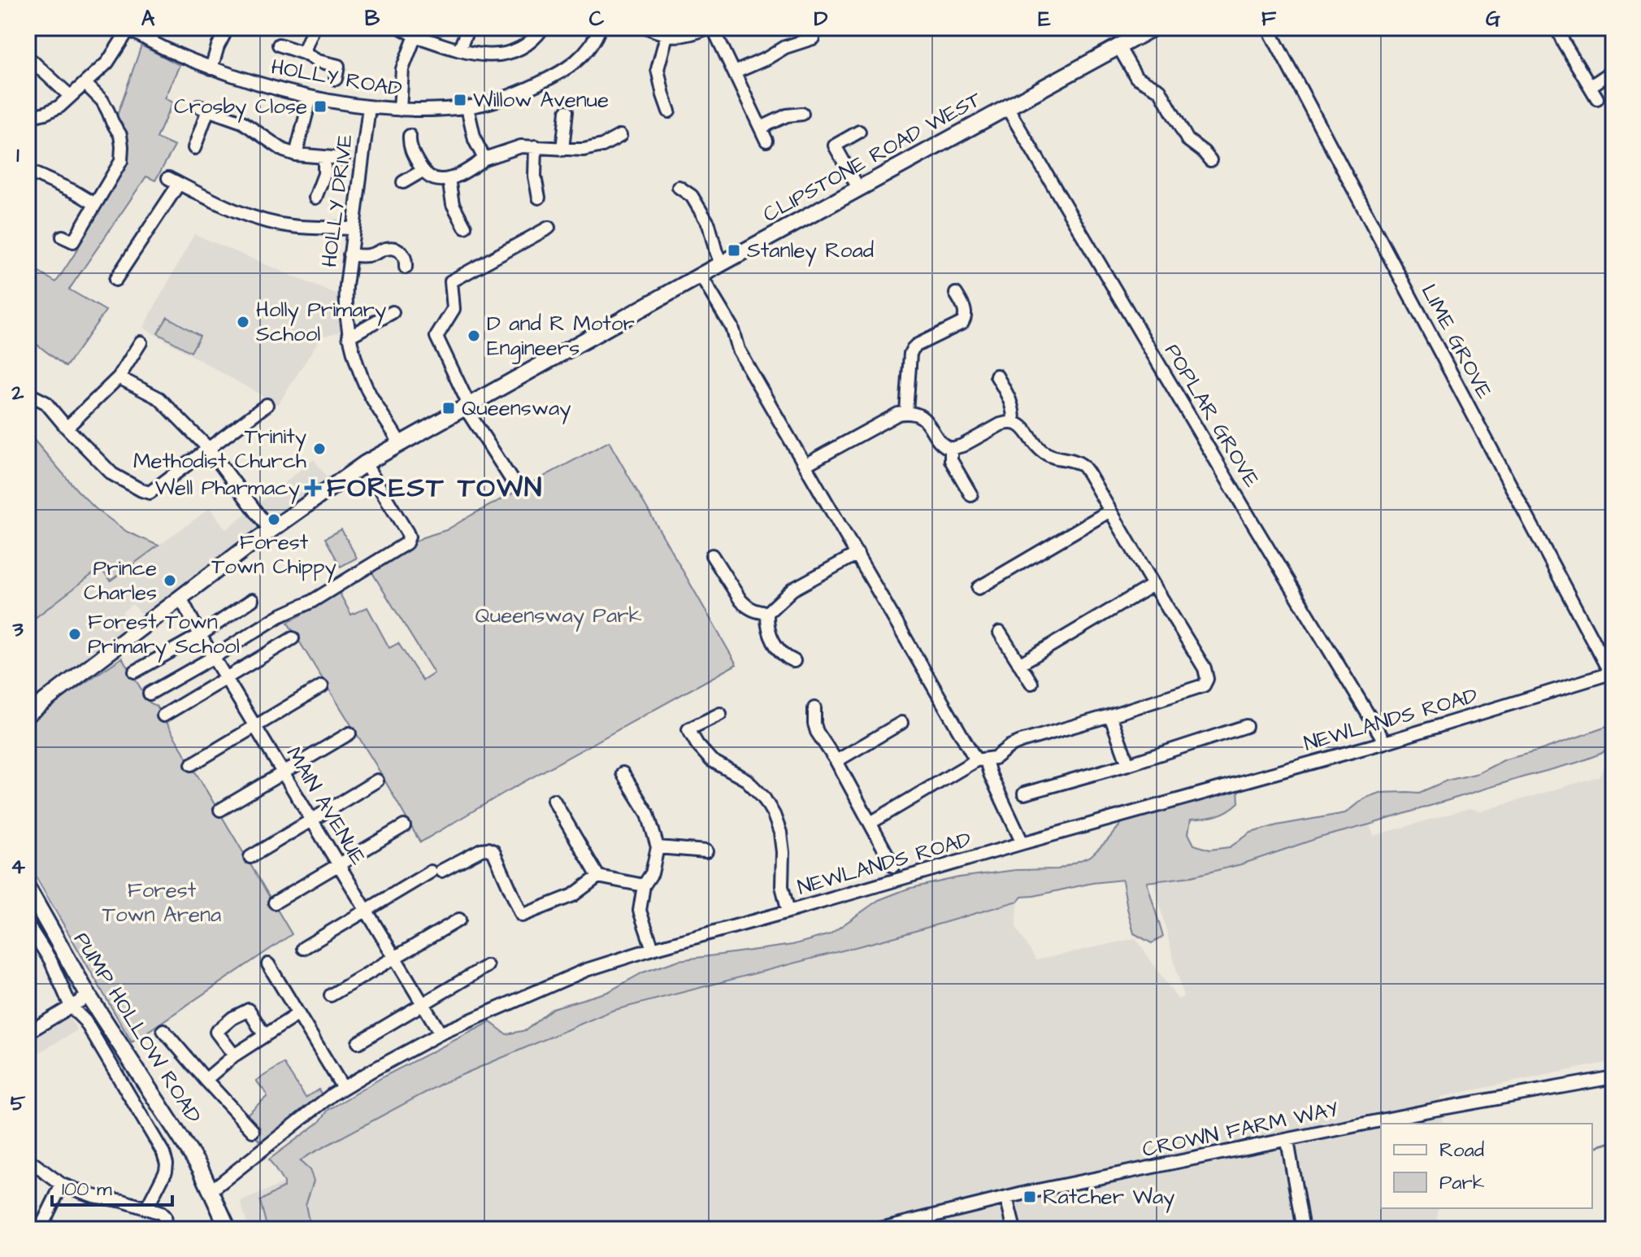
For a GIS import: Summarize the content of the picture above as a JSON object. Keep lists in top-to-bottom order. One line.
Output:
{"streets":{"main road":["CLIPSTONE ROAD WEST","PUMP HOLLOW ROAD"],"street":["HOLLY ROAD","HOLLY DRIVE","LIME GROVE","POPLAR GROVE","NEWLANDS ROAD","MAIN AVENUE","CROWN FARM WAY"]},"crossings":[["HOLLY ROAD","HOLLY DRIVE"],["CLIPSTONE ROAD WEST","HOLLY DRIVE"],["CLIPSTONE ROAD WEST","POPLAR GROVE"],["CLIPSTONE ROAD WEST","MAIN AVENUE"],["LIME GROVE","NEWLANDS ROAD"],["POPLAR GROVE","NEWLANDS ROAD"],["NEWLANDS ROAD","MAIN AVENUE"],["NEWLANDS ROAD","PUMP HOLLOW ROAD"]],"districts":["FOREST TOWN"],"parks":["Queensway Park","Forest Town Arena"],"places":{"transit":["Willow Avenue","Crosby Close","Stanley Road","Queensway","Ratcher Way"],"other":["Holly Primary School","D and R Motor Engineers","Trinity Methodist Church","Forest Town Chippy","Prince Charles","Forest Town Primary School"],"health":["Well Pharmacy"]},"legend":["Road","Park"],"scale_bar":"100 m","grid":{"columns":["A","B","C","D","E","F","G"],"rows":["1","2","3","4","5"]}}
